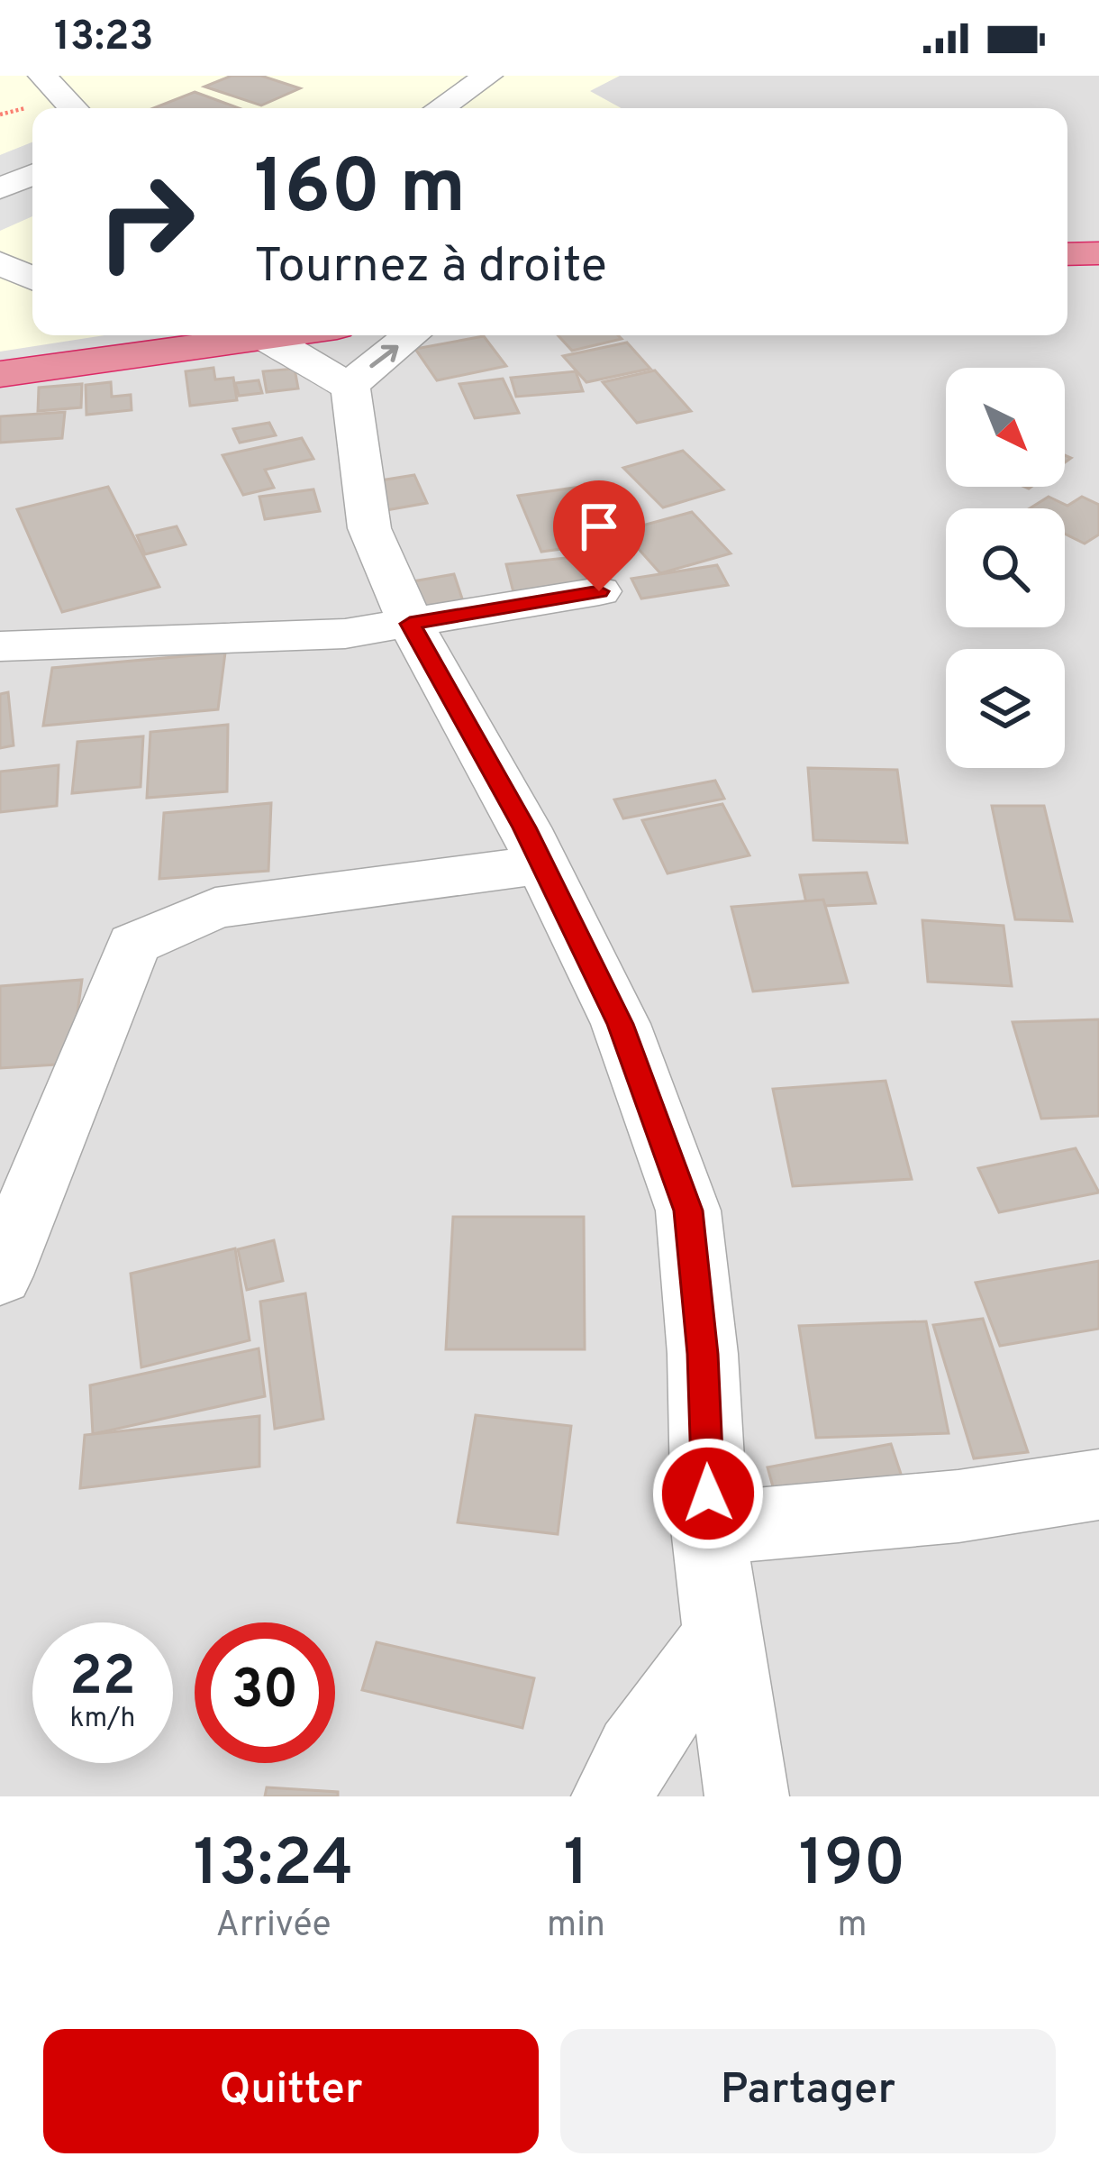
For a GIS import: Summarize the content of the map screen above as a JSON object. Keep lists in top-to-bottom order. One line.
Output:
{"north":"bottom right","page":{"status":"13:23","turn":["160 m","Tournez à droite"],"speed":"22 km/h","limit":"30","eta":["13:24","Arrivée","1","min","190","m"],"buttons":["Quitter","Partager"]}}
